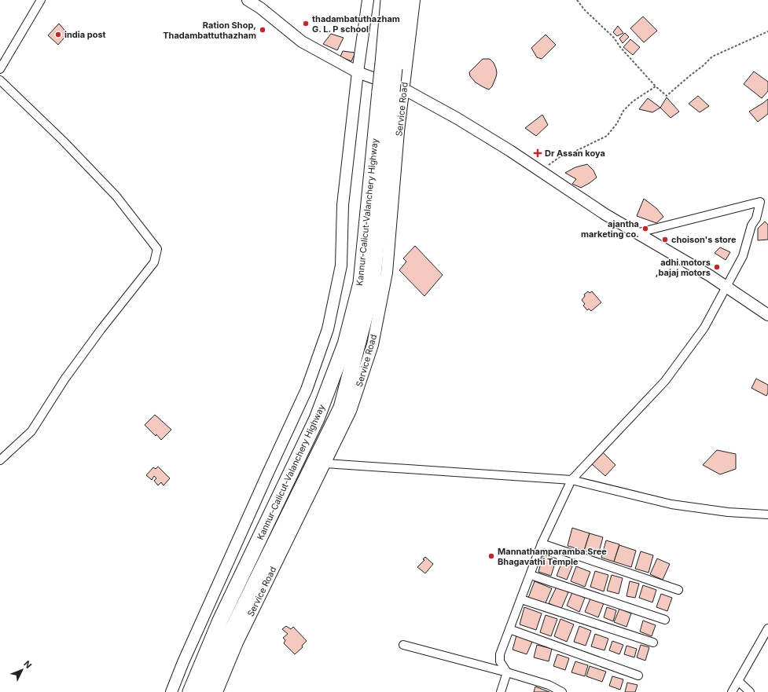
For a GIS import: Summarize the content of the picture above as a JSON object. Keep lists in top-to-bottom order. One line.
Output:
{"streets":{"highway":["Kannur-Calicut-Valanchery Highway"],"street":["Service Road"]},"crossings":[["Service Road","Kannur-Calicut-Valanchery Highway"]],"places":{"other":["thadambatuthazham G. L. P school","Ration Shop, Thadambattuthazham","india post","ajantha marketing co.","choison's store","adhi motors ,bajaj motors","Mannathamparamba Sree Bhagavathi Temple"],"health":["Dr Assan koya"]},"north":"top right"}
